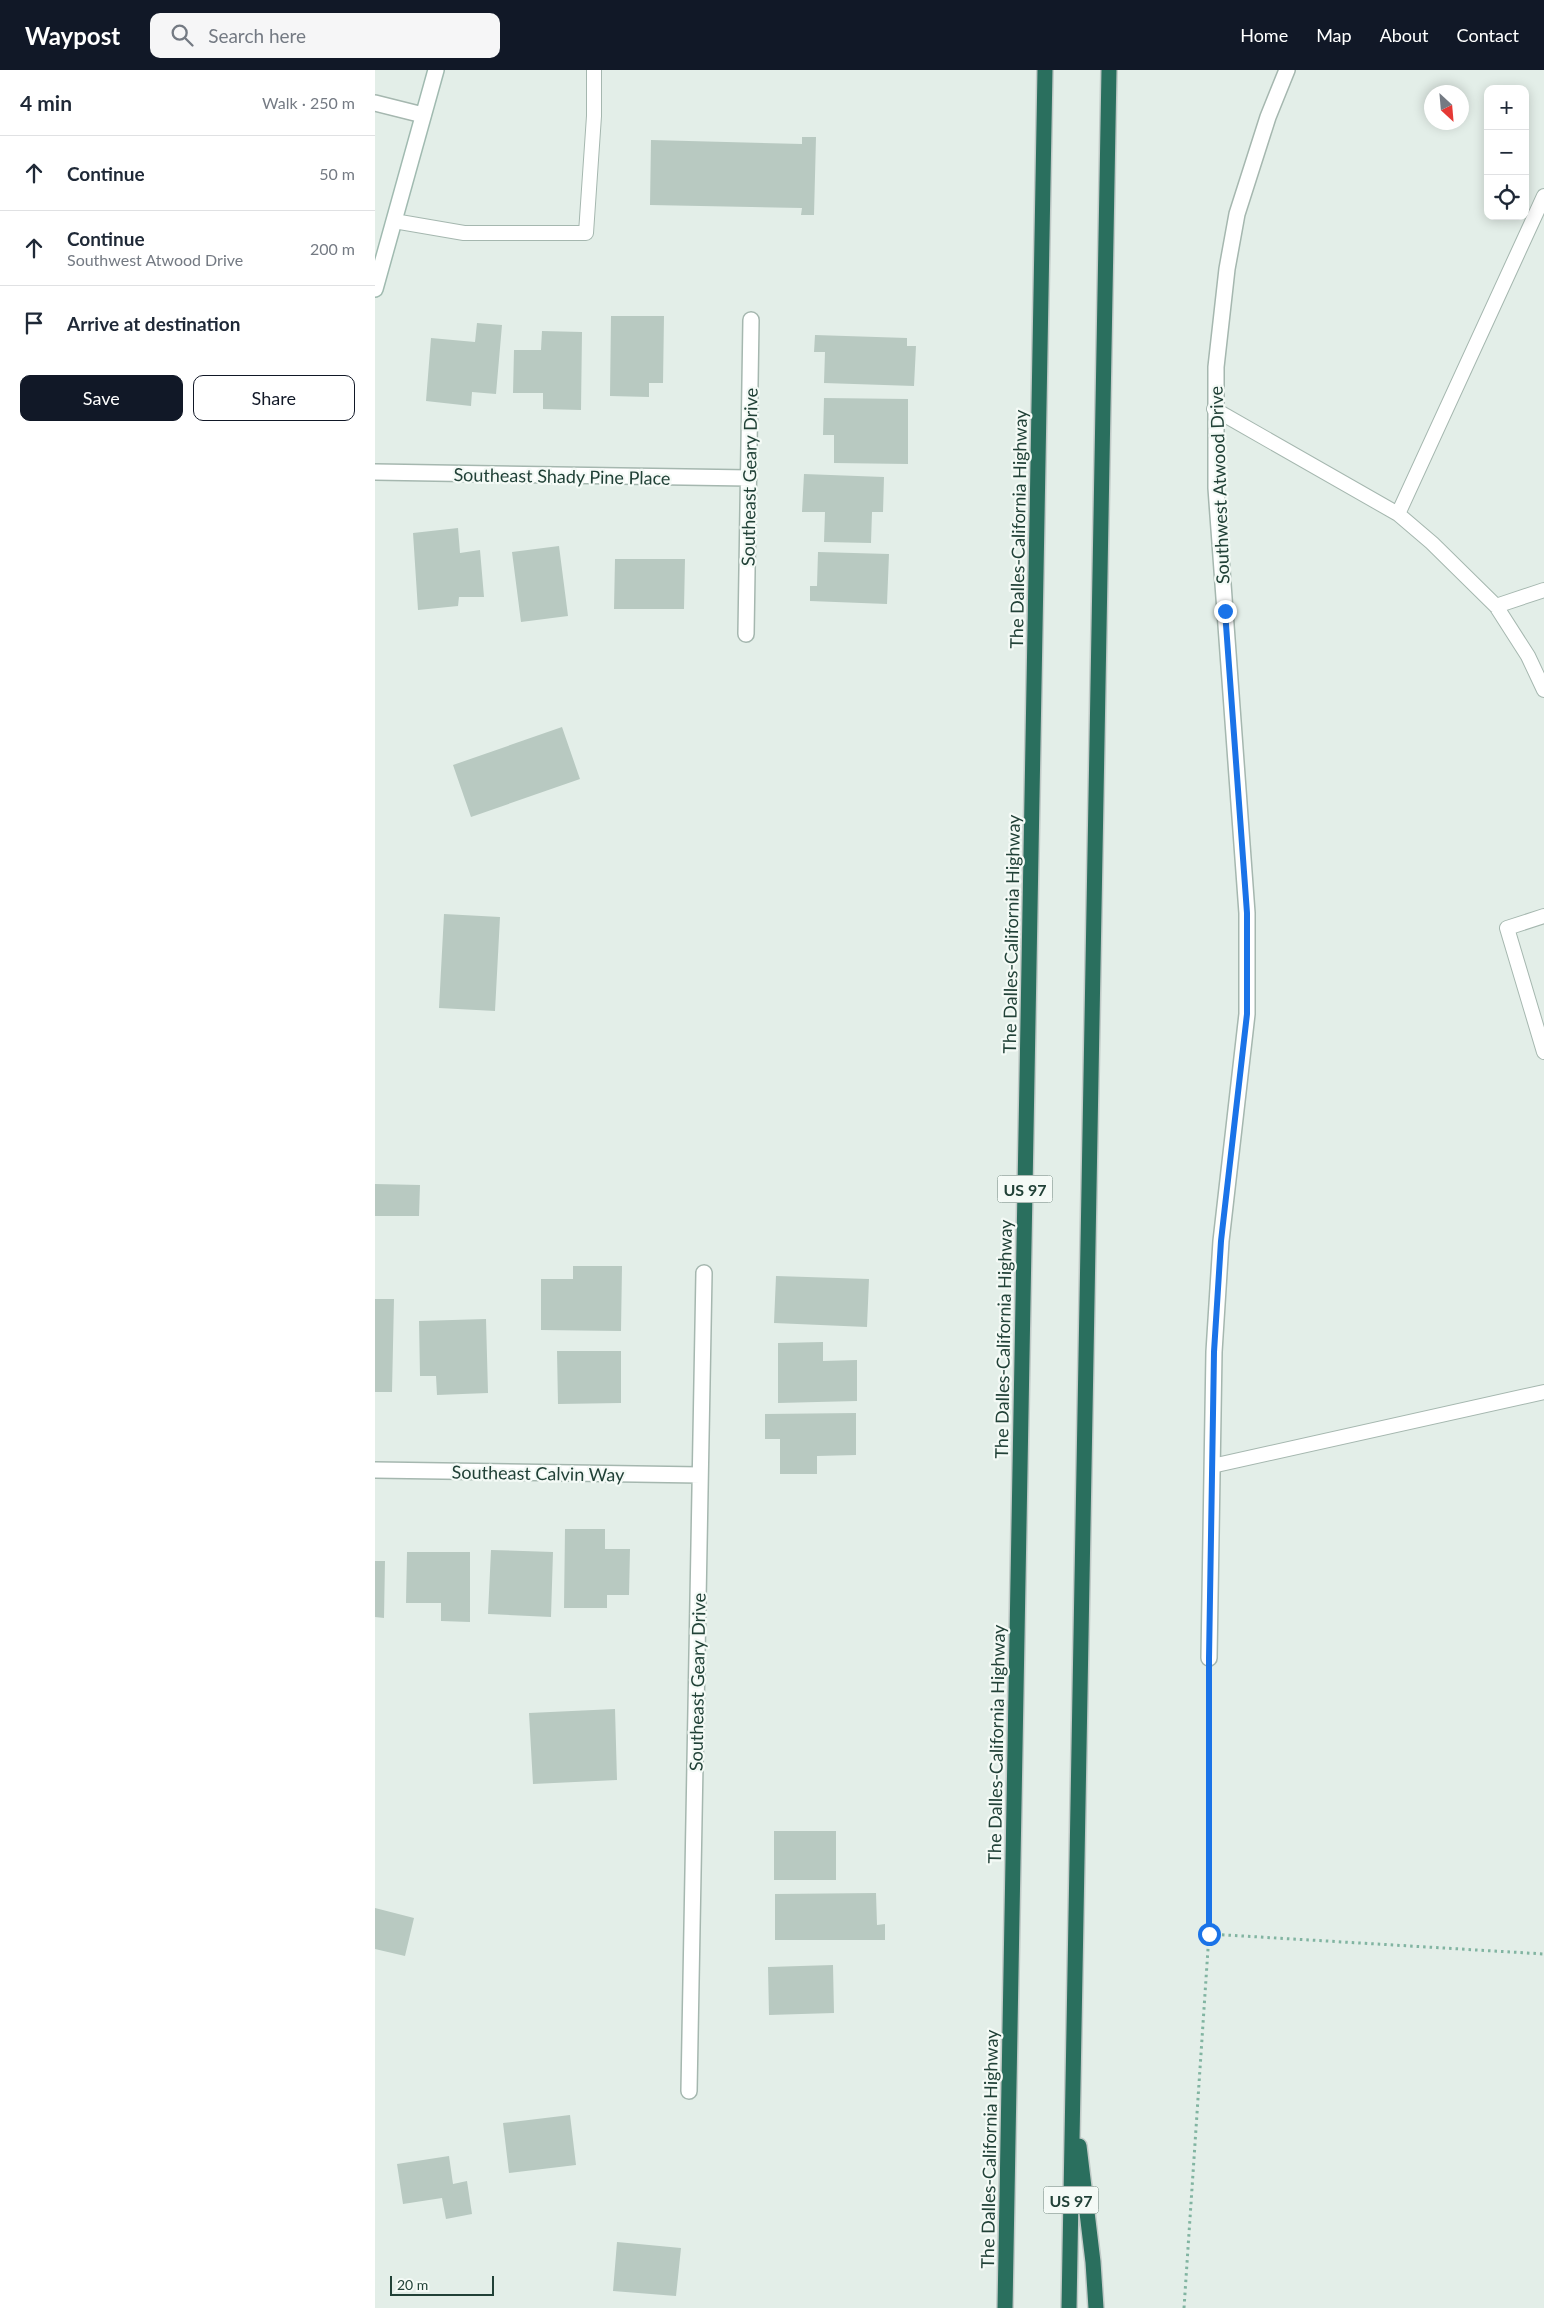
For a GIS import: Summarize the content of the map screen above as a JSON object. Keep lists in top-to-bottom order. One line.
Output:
{"streets":{"highway":["The Dalles-California Highway","US 97"],"street":["Southeast Shady Pine Place","Southeast Geary Drive","Southwest Atwood Drive","Southeast Calvin Way"]},"crossings":[["Southeast Shady Pine Place","Southeast Geary Drive"],["Southeast Geary Drive","Southeast Calvin Way"]],"scale_bar":"20 m","north":"bottom right","page":{"header":"Waypost","search":"Search here","nav":["Home","Map","About","Contact"],"heading":["4 min","Walk · 250 m"],"map_buttons":["+","−"],"list":[["Continue","50 m"],["Continue","Southwest Atwood Drive","200 m"],"Arrive at destination"],"buttons":["Save","Share"],"scale":"20 m"}}
